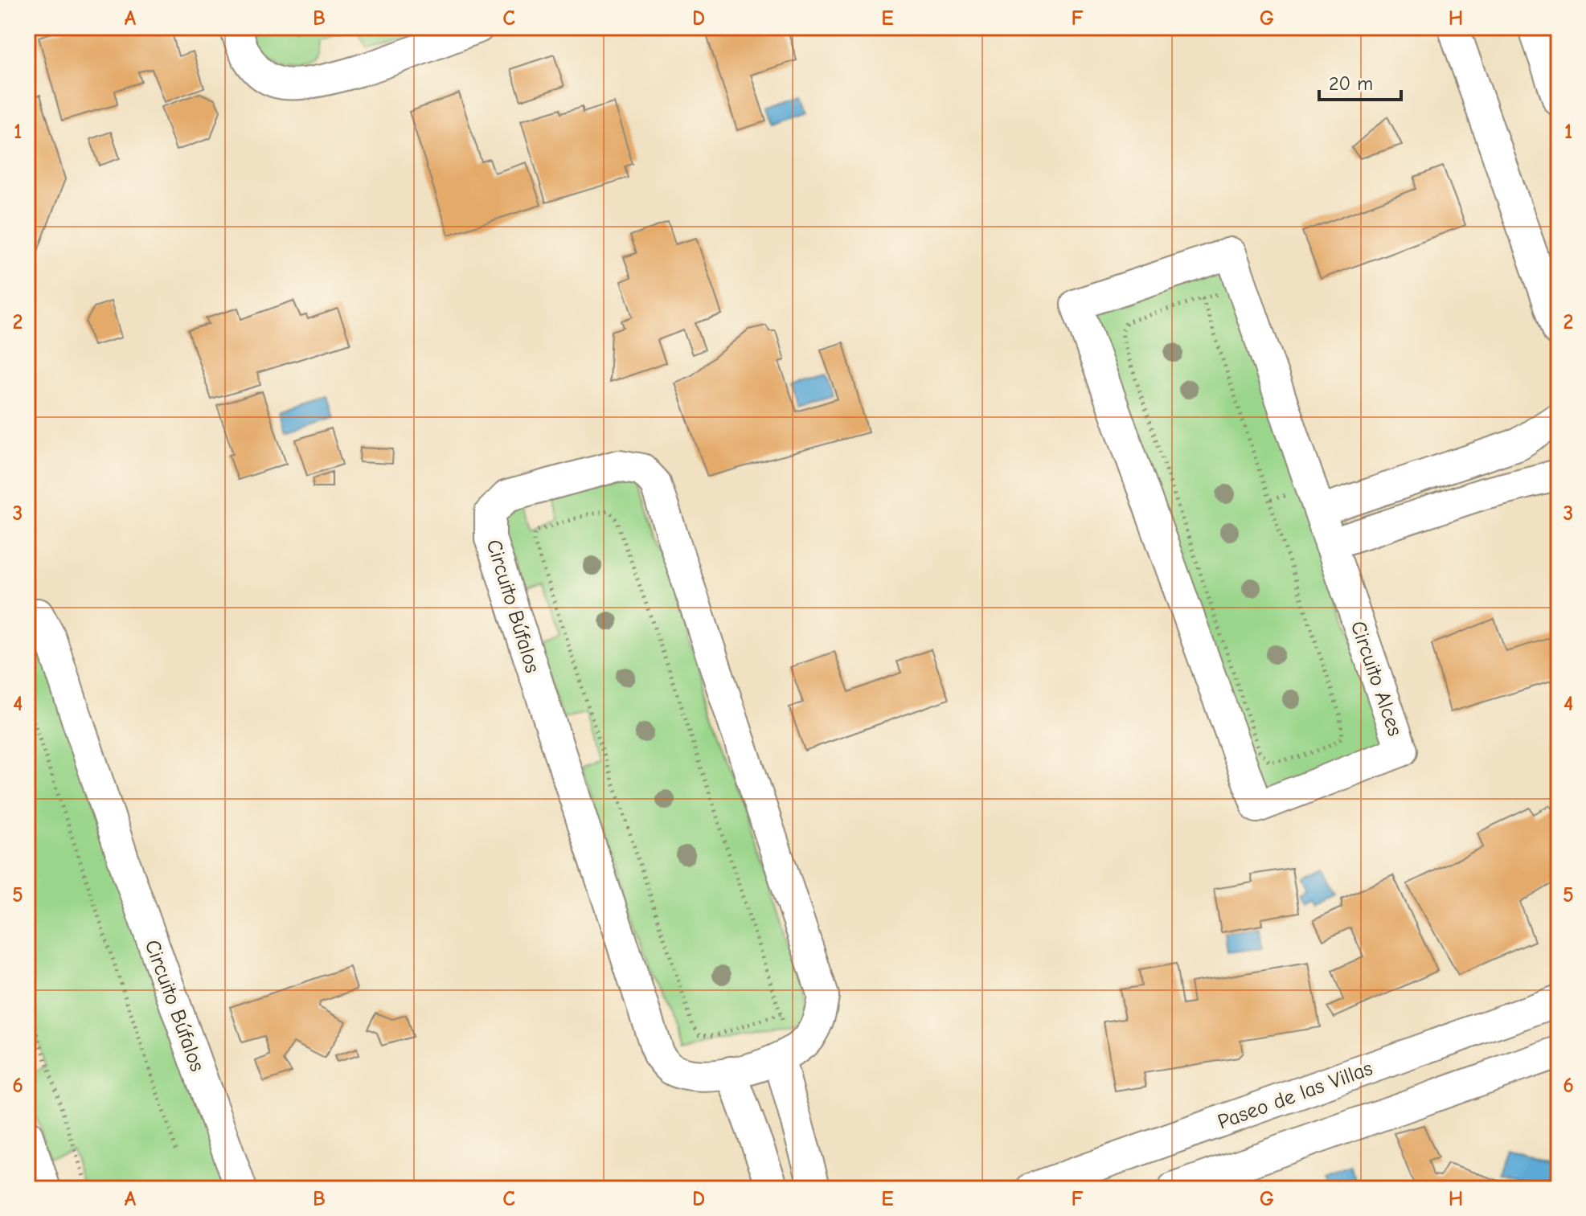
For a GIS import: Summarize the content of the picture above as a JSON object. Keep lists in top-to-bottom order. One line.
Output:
{"streets":{"street":["Circuito Búfalos","Circuito Alces","Paseo de las Villas"]},"scale_bar":"20 m","grid":{"columns":["A","B","C","D","E","F","G","H"],"rows":["1","2","3","4","5","6"]}}
